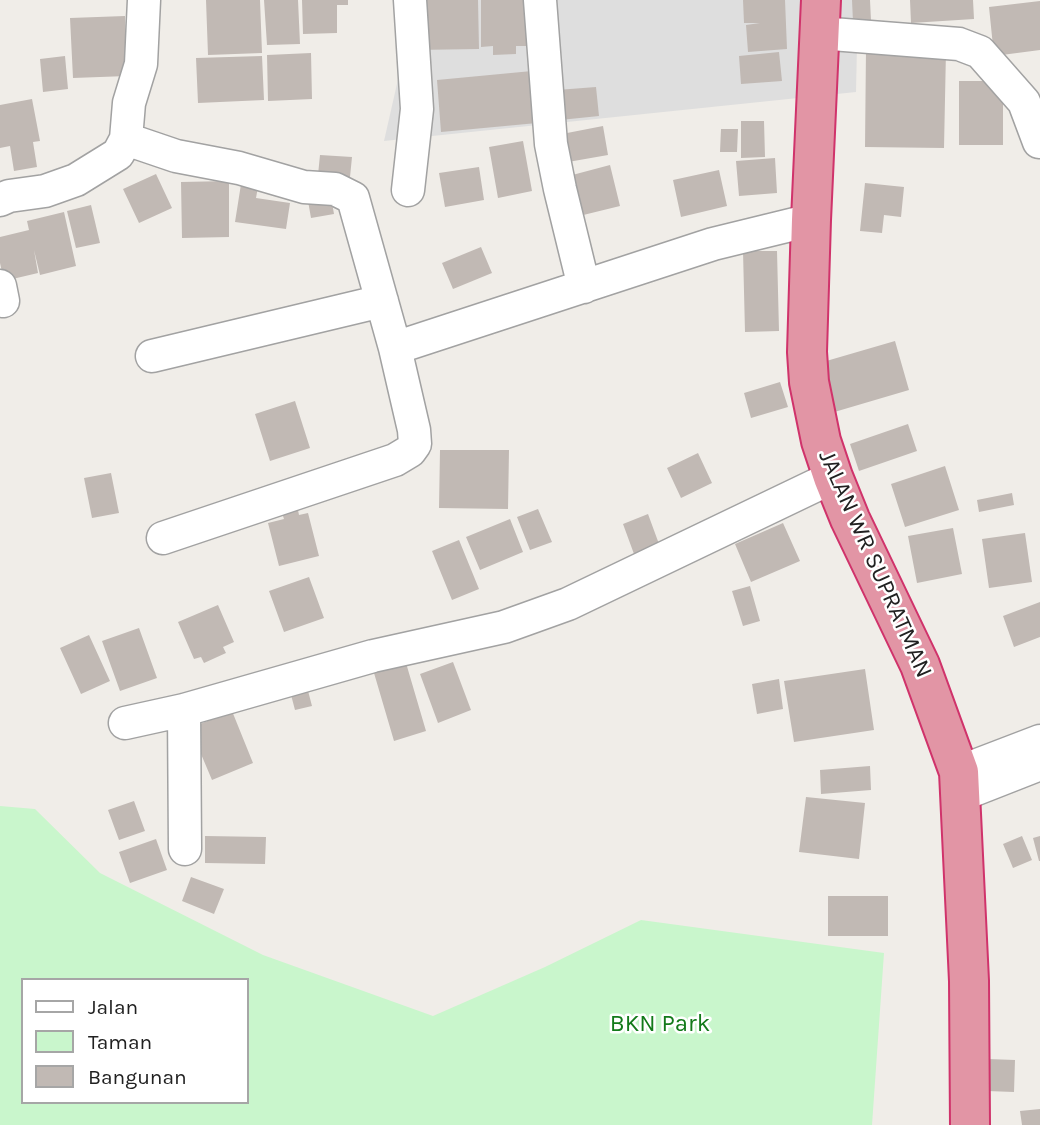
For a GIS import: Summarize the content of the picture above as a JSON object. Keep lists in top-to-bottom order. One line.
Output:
{"streets":{"highway":["JALAN WR SUPRATMAN"]},"parks":["BKN Park"],"legend":["Jalan","Taman","Bangunan"]}
